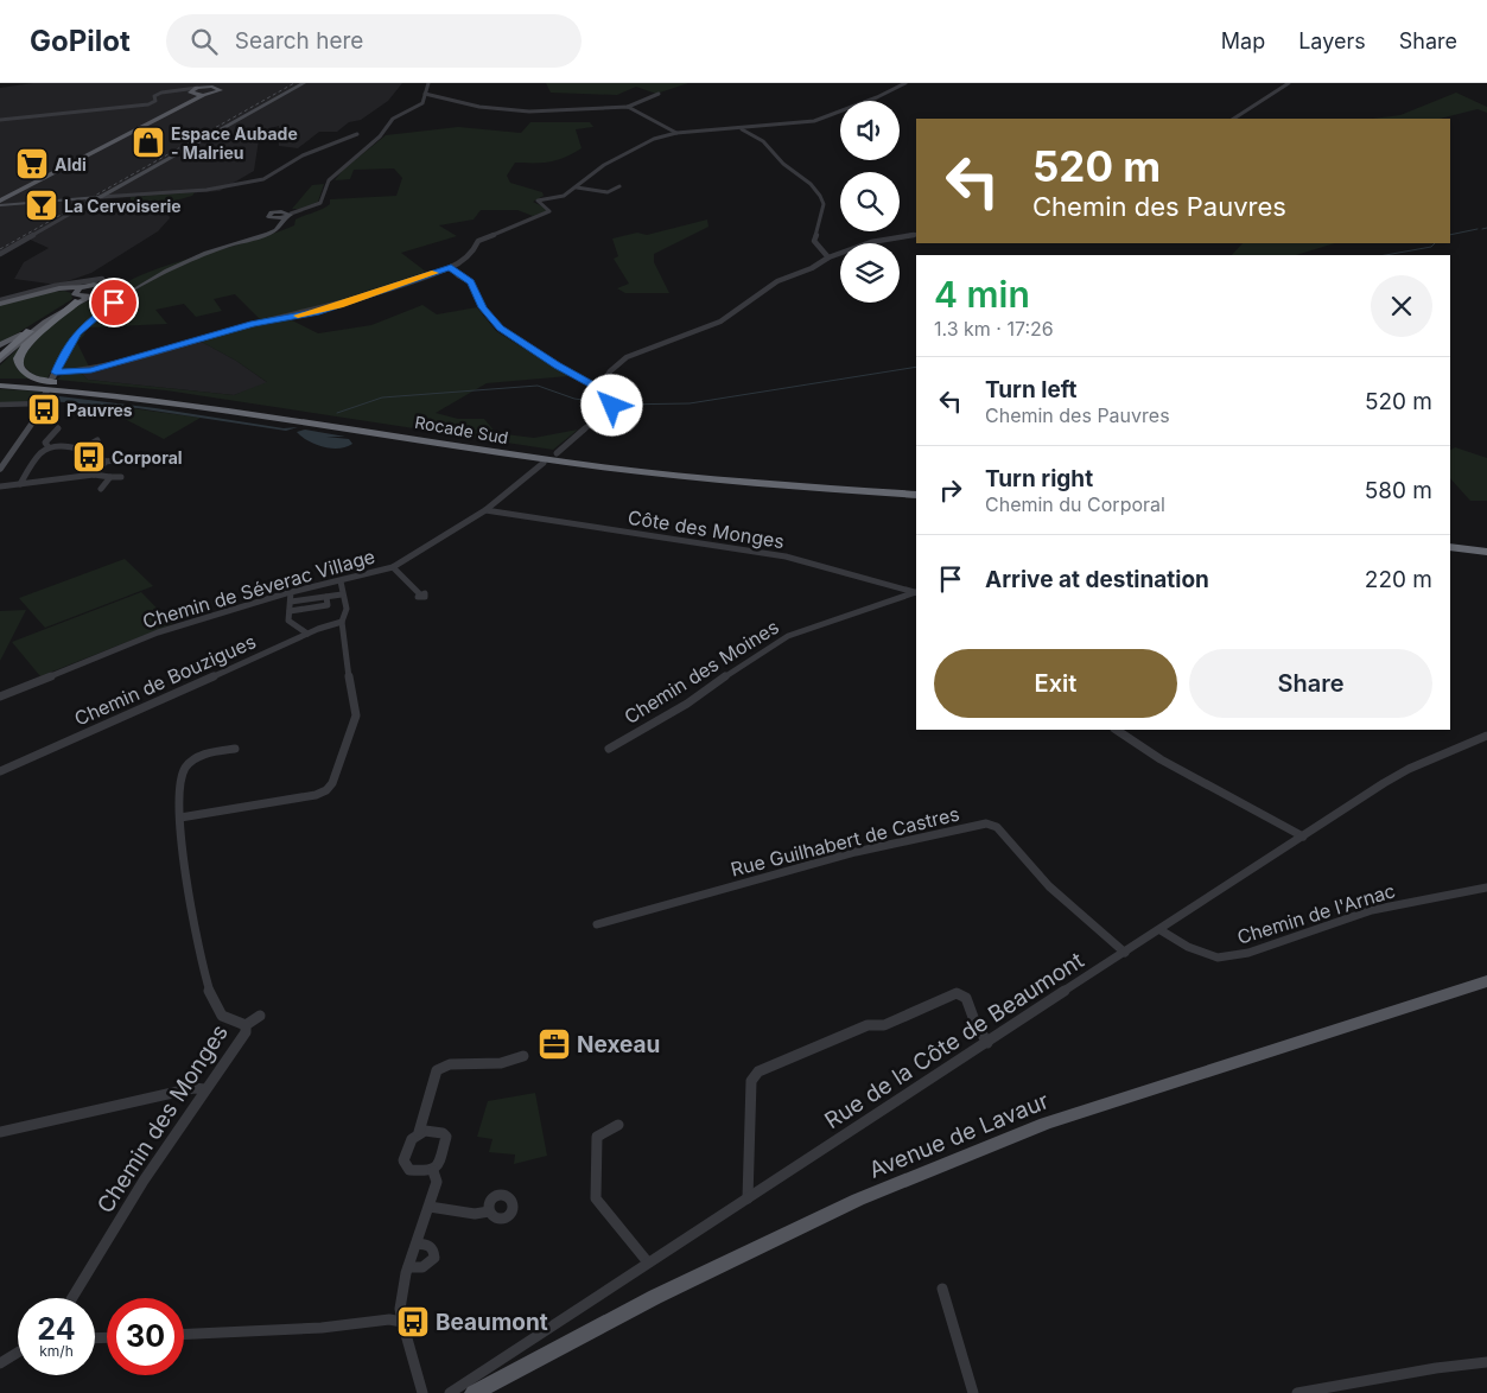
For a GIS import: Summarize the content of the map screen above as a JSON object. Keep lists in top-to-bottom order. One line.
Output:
{"streets":{"highway":["Rocade Sud"],"main road":["Avenue de Lavaur"],"street":["Côte des Monges","Chemin de Séverac Village","Chemin des Moines","Chemin de Bouzigues","Rue Guilhabert de Castres","Chemin de l'Arnac","Rue de la Côte de Beaumont","Chemin des Monges"]},"crossings":[["Côte des Monges","Chemin de Séverac Village"],["Rue Guilhabert de Castres","Rue de la Côte de Beaumont"],["Chemin de l'Arnac","Rue de la Côte de Beaumont"]],"places":{"shop":["Espace Aubade - Malrieu"],"supermarket":["Aldi"],"bar":["La Cervoiserie"],"bus stop":["Pauvres","Corporal","Beaumont"],"office":["Nexeau"]},"page":{"header":"GoPilot","search":"Search here","nav":["Map","Layers","Share"],"turn":["520 m","Chemin des Pauvres"],"heading":["4 min","1.3 km · 17:26"],"list":[{"name":"Turn left","note":"Chemin des Pauvres","value":"520 m"},{"name":"Turn right","note":"Chemin du Corporal","value":"580 m"},{"name":"Arrive at destination","value":"220 m"}],"buttons":["Exit","Share"],"speed":"24 km/h","limit":"30"}}
